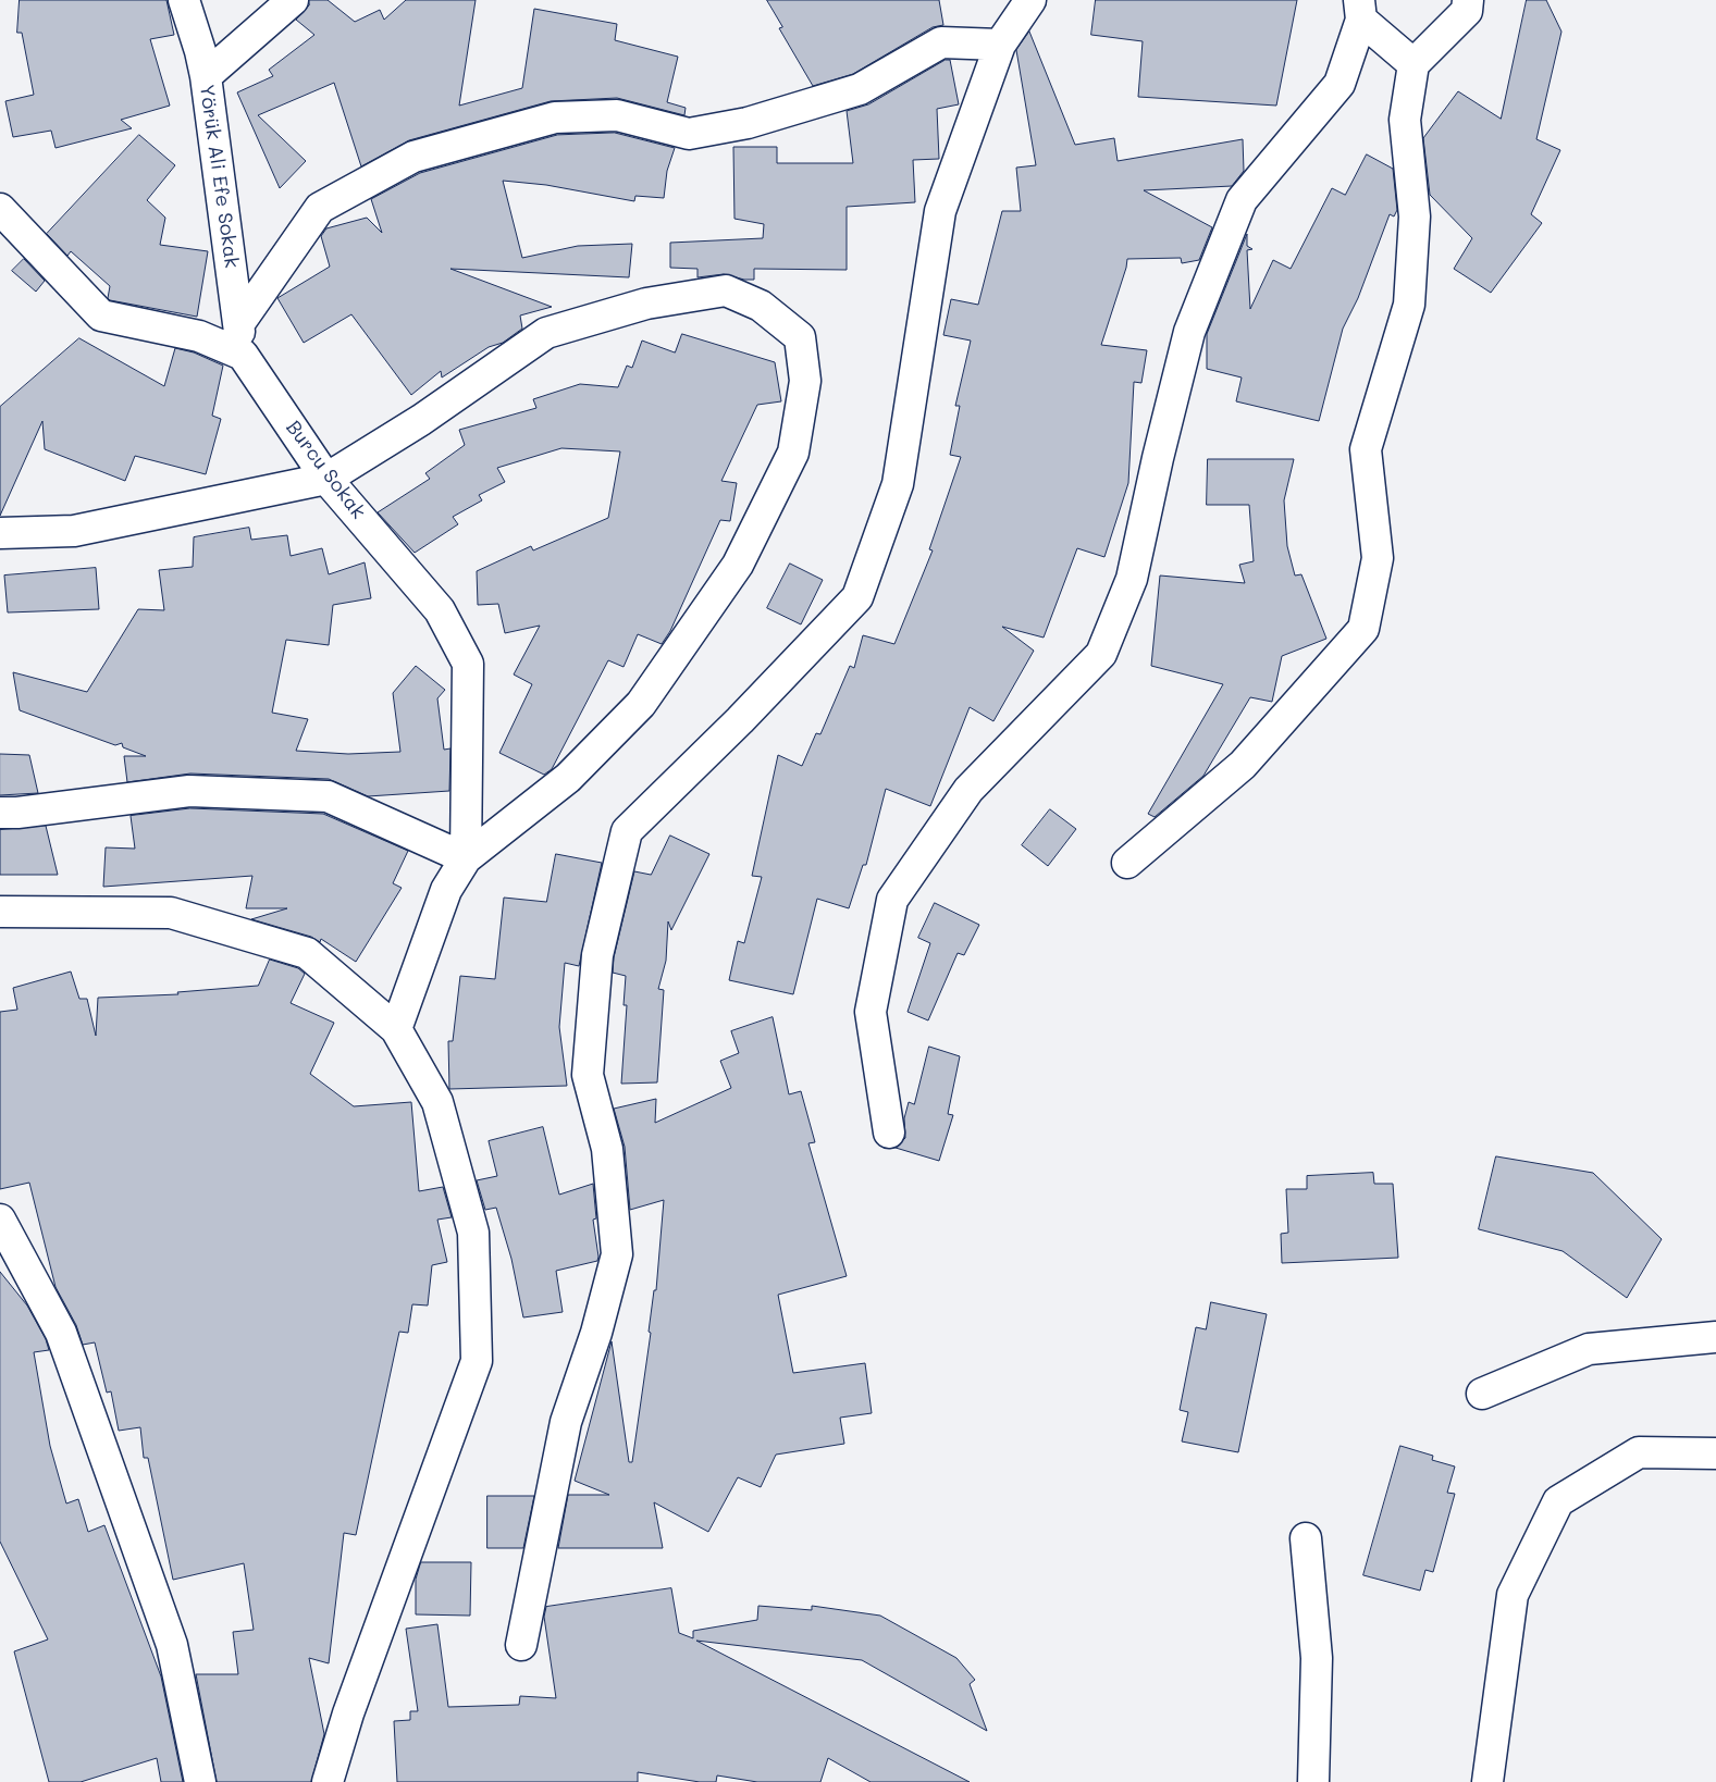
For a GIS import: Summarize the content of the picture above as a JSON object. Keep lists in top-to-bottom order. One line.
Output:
{"streets":{"street":["Yörük Ali Efe Sokak","Burcu Sokak"]},"crossings":[["Yörük Ali Efe Sokak","Burcu Sokak"]]}
